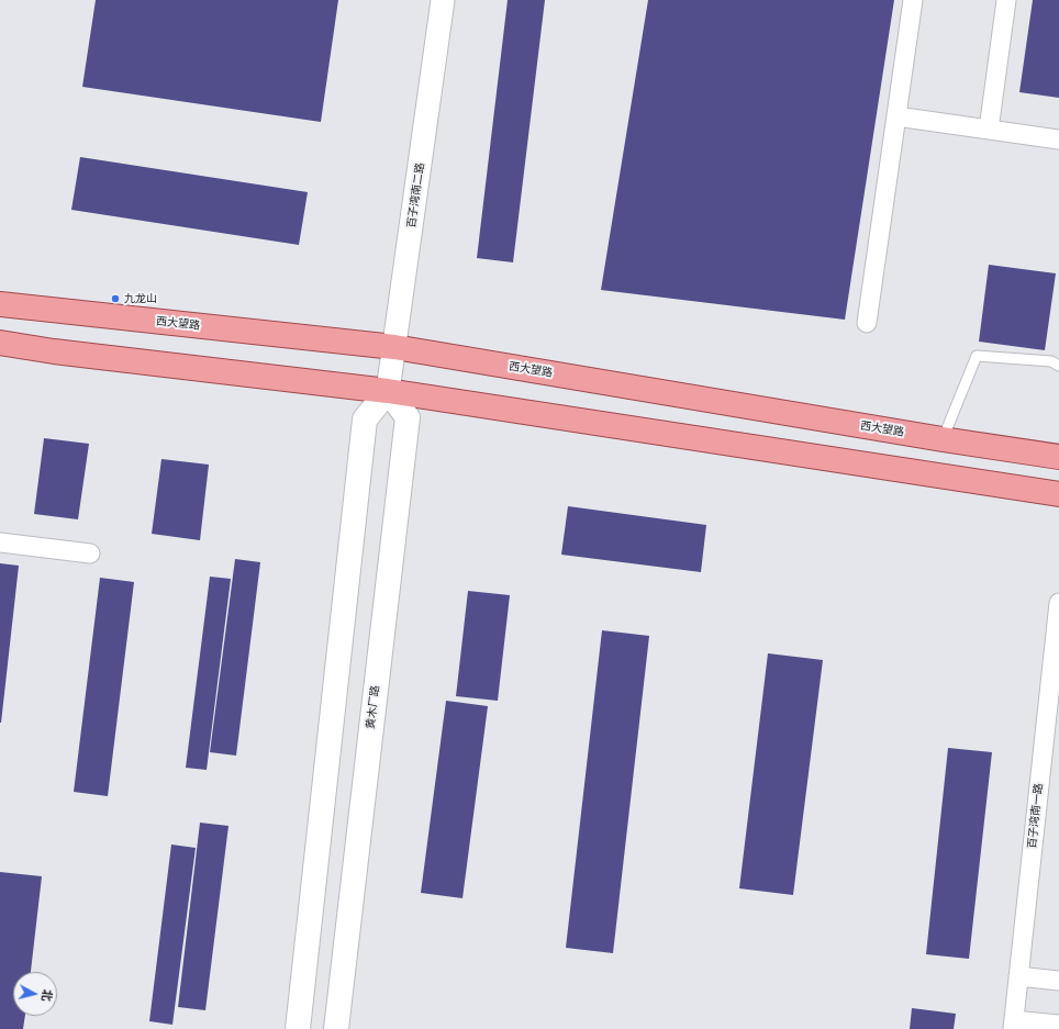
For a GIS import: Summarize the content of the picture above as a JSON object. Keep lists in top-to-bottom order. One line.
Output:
{"streets":{"main road":["西大望路","黄木厂路"],"street":["百子湾南二路","百子湾南一路"]},"crossings":[["百子湾南二路","西大望路"],["百子湾南二路","黄木厂路"]],"places":["九龙山"],"north":"right"}
